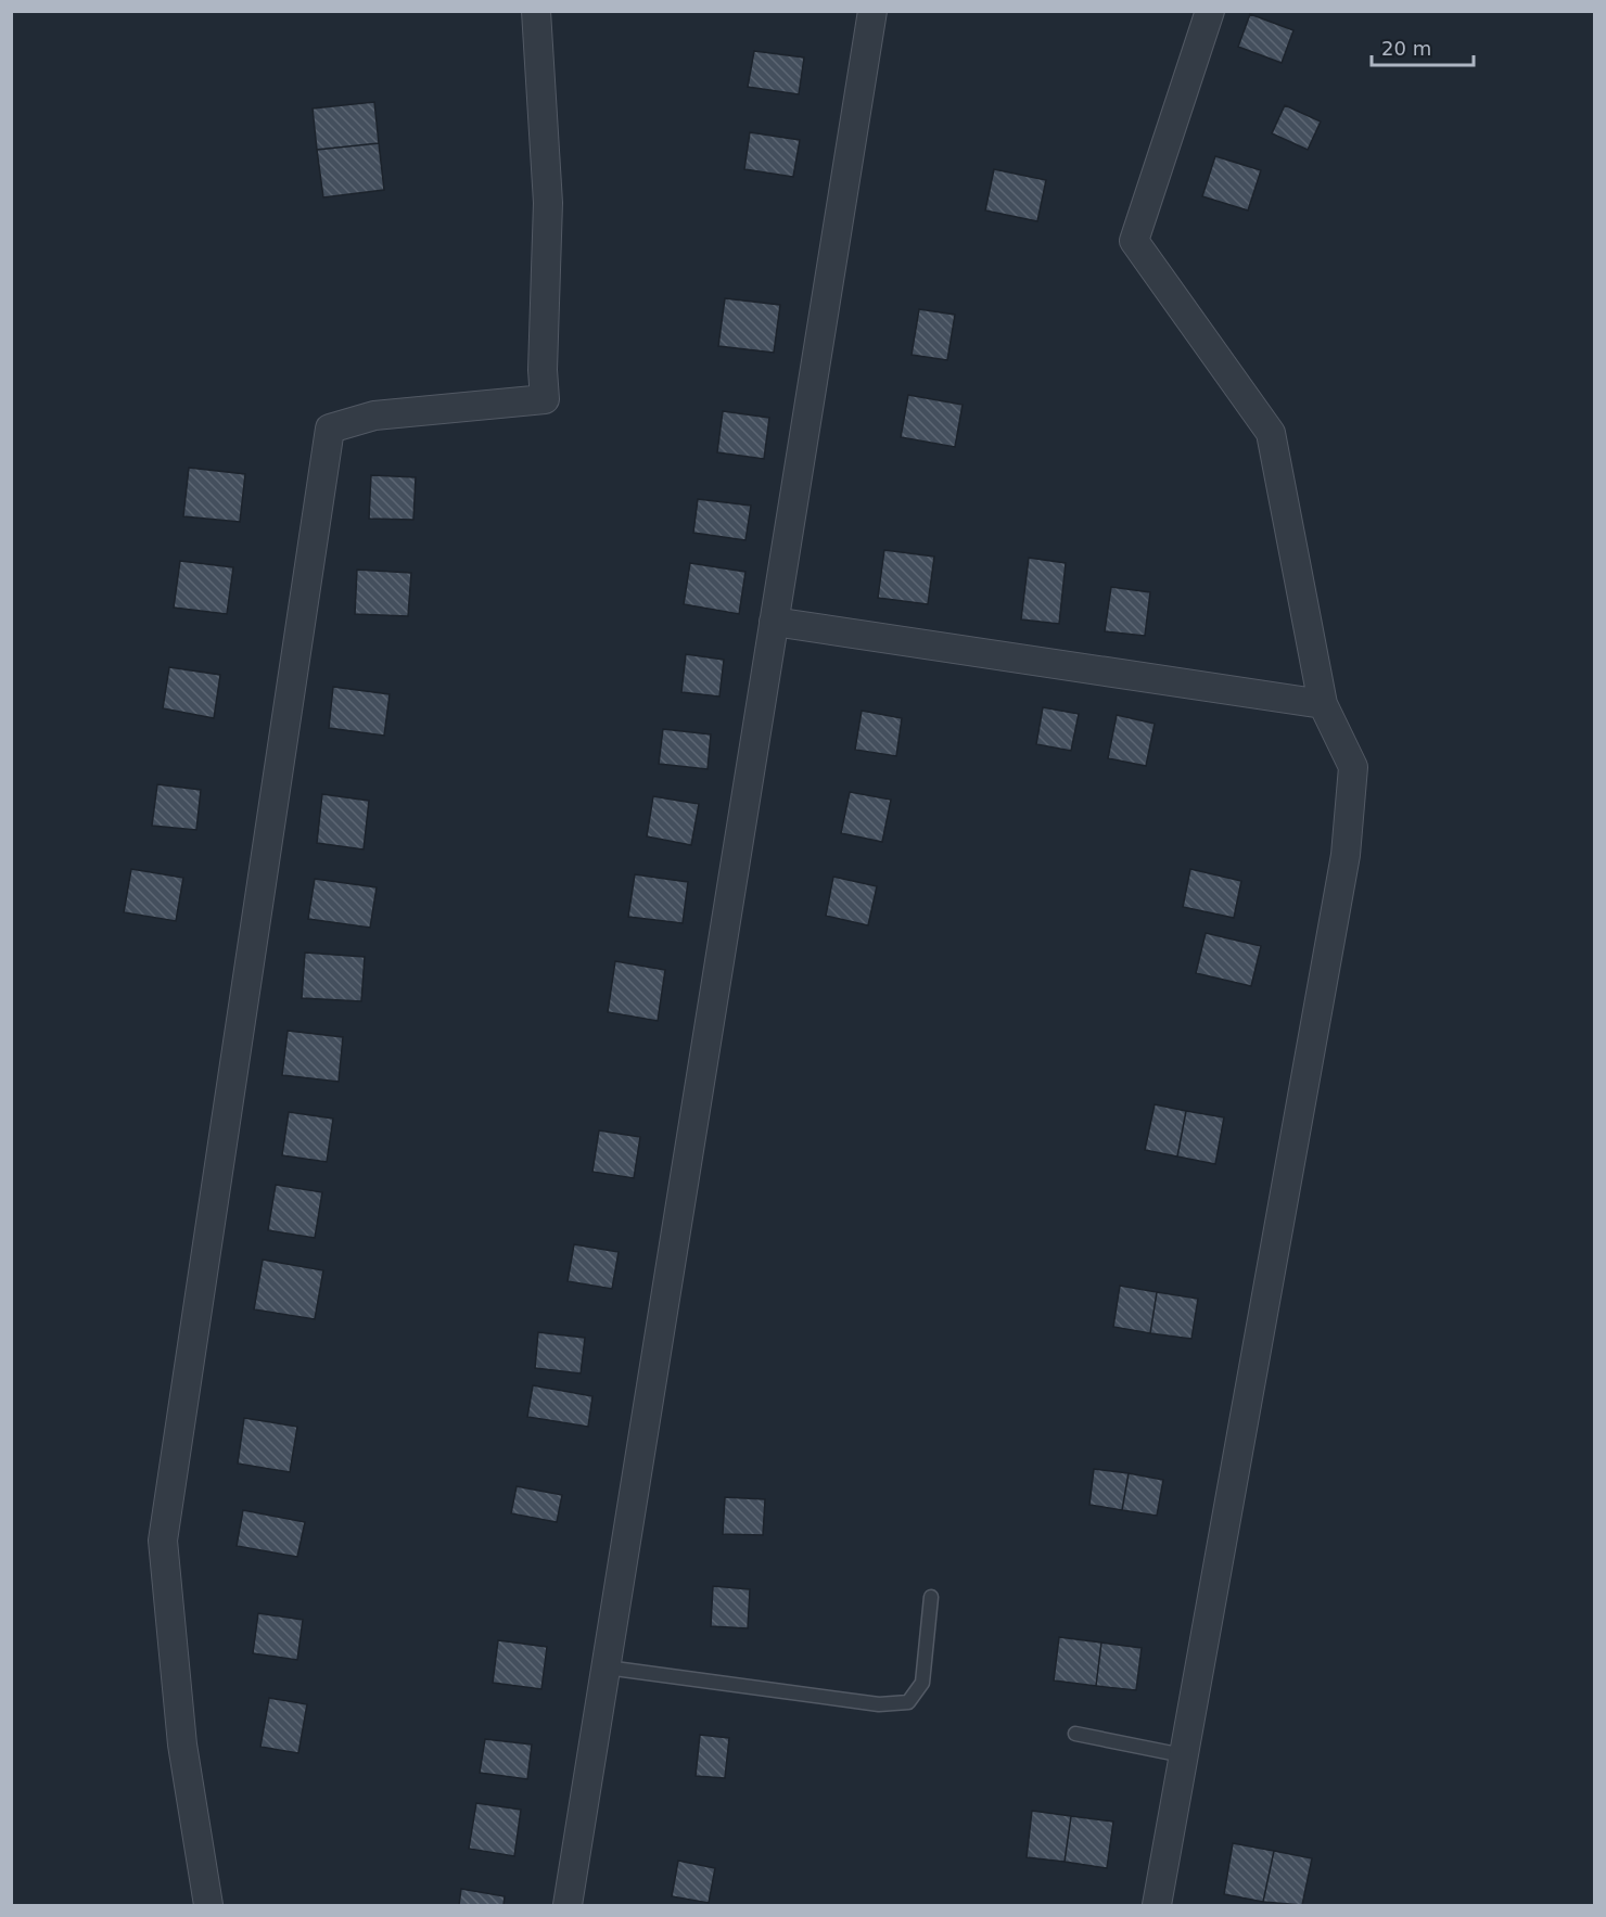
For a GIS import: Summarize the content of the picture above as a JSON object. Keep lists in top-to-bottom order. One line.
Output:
{"scale_bar":"20 m"}
